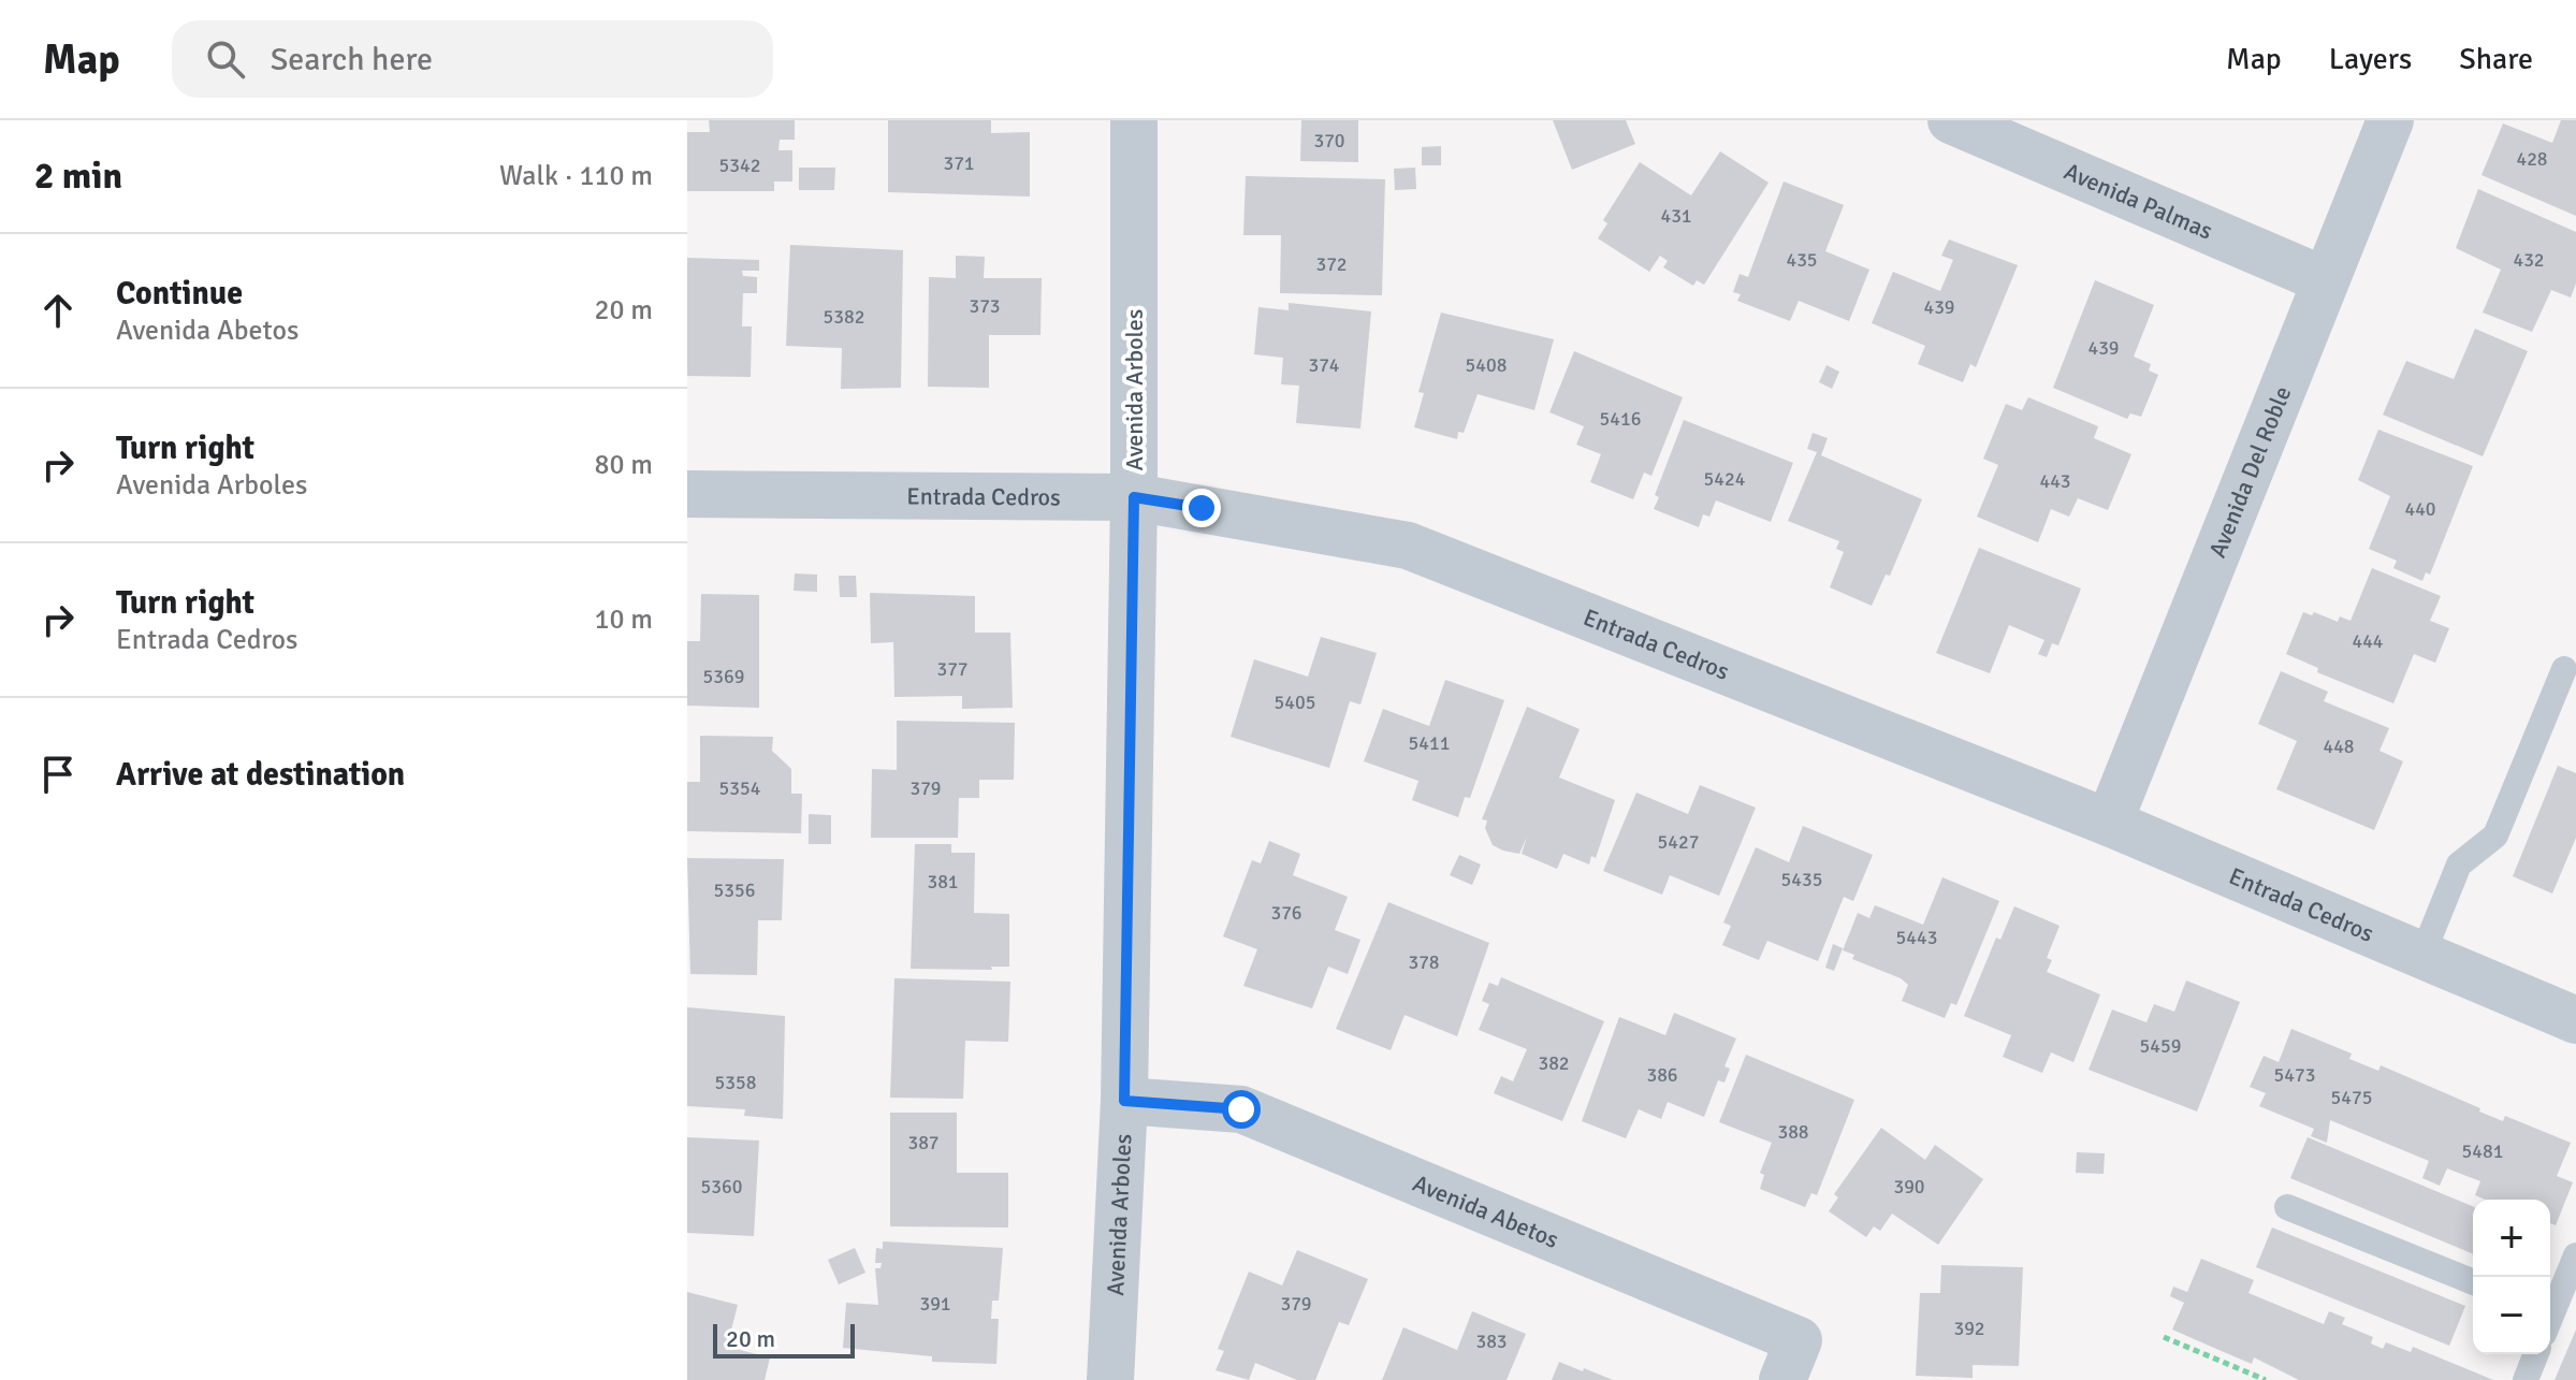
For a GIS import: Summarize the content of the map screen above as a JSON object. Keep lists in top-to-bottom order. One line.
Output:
{"streets":{"street":["Avenida Palmas","Avenida Arboles","Avenida Del Roble","Entrada Cedros","Avenida Abetos"]},"crossings":[["Avenida Palmas","Avenida Del Roble"],["Avenida Arboles","Entrada Cedros"],["Avenida Arboles","Avenida Abetos"],["Avenida Del Roble","Entrada Cedros"]],"house_numbers":["370","428","371","5342","431","435","432","372","373","439","5382","439","374","5408","5416","5424","443","440","444","377","5369","5405","5411","448","5354","379","5427","5435","381","5356","376","5443","378","5459","382","386","5473","5358","5475","388","387","5481","5360","390","391","379","392","383"],"scale_bar":"20 m","page":{"header":"Map","search":"Search here","nav":["Map","Layers","Share"],"heading":["2 min","Walk · 110 m"],"list":[["Continue","Avenida Abetos","20 m"],["Turn right","Avenida Arboles","80 m"],["Turn right","Entrada Cedros","10 m"],"Arrive at destination"],"map_buttons":["+","−"],"scale":"20 m"}}
